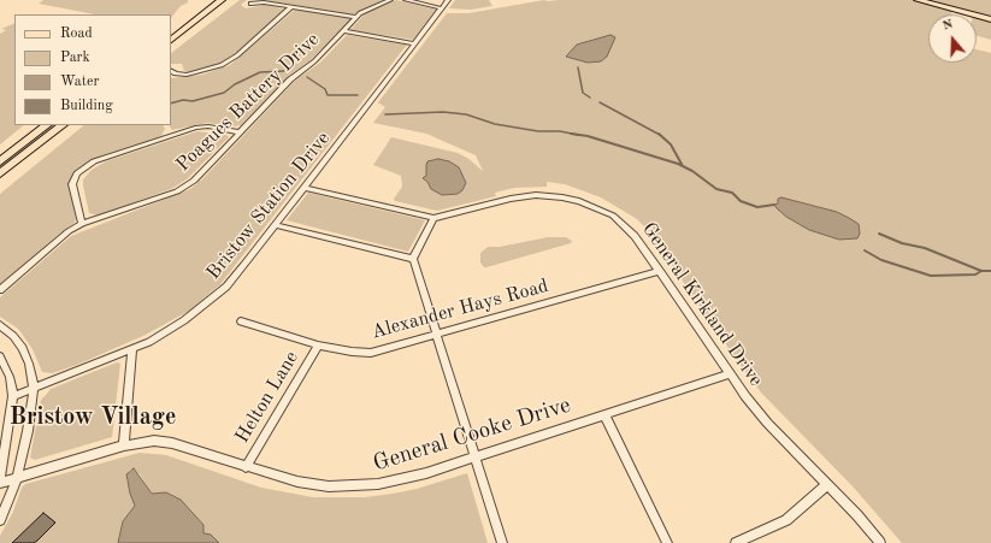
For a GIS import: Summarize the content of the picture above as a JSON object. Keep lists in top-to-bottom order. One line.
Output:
{"streets":{"street":["Poagues Battery Drive","Bristow Station Drive","General Kirkland Drive","Alexander Hays Road","Helton Lane","General Cooke Drive"]},"crossings":[["Bristow Station Drive","General Kirkland Drive"],["General Kirkland Drive","Alexander Hays Road"],["General Kirkland Drive","General Cooke Drive"],["Alexander Hays Road","Helton Lane"],["Helton Lane","General Cooke Drive"]],"districts":["Bristow Village"],"legend":["Road","Park","Water","Building"],"north":"top"}
